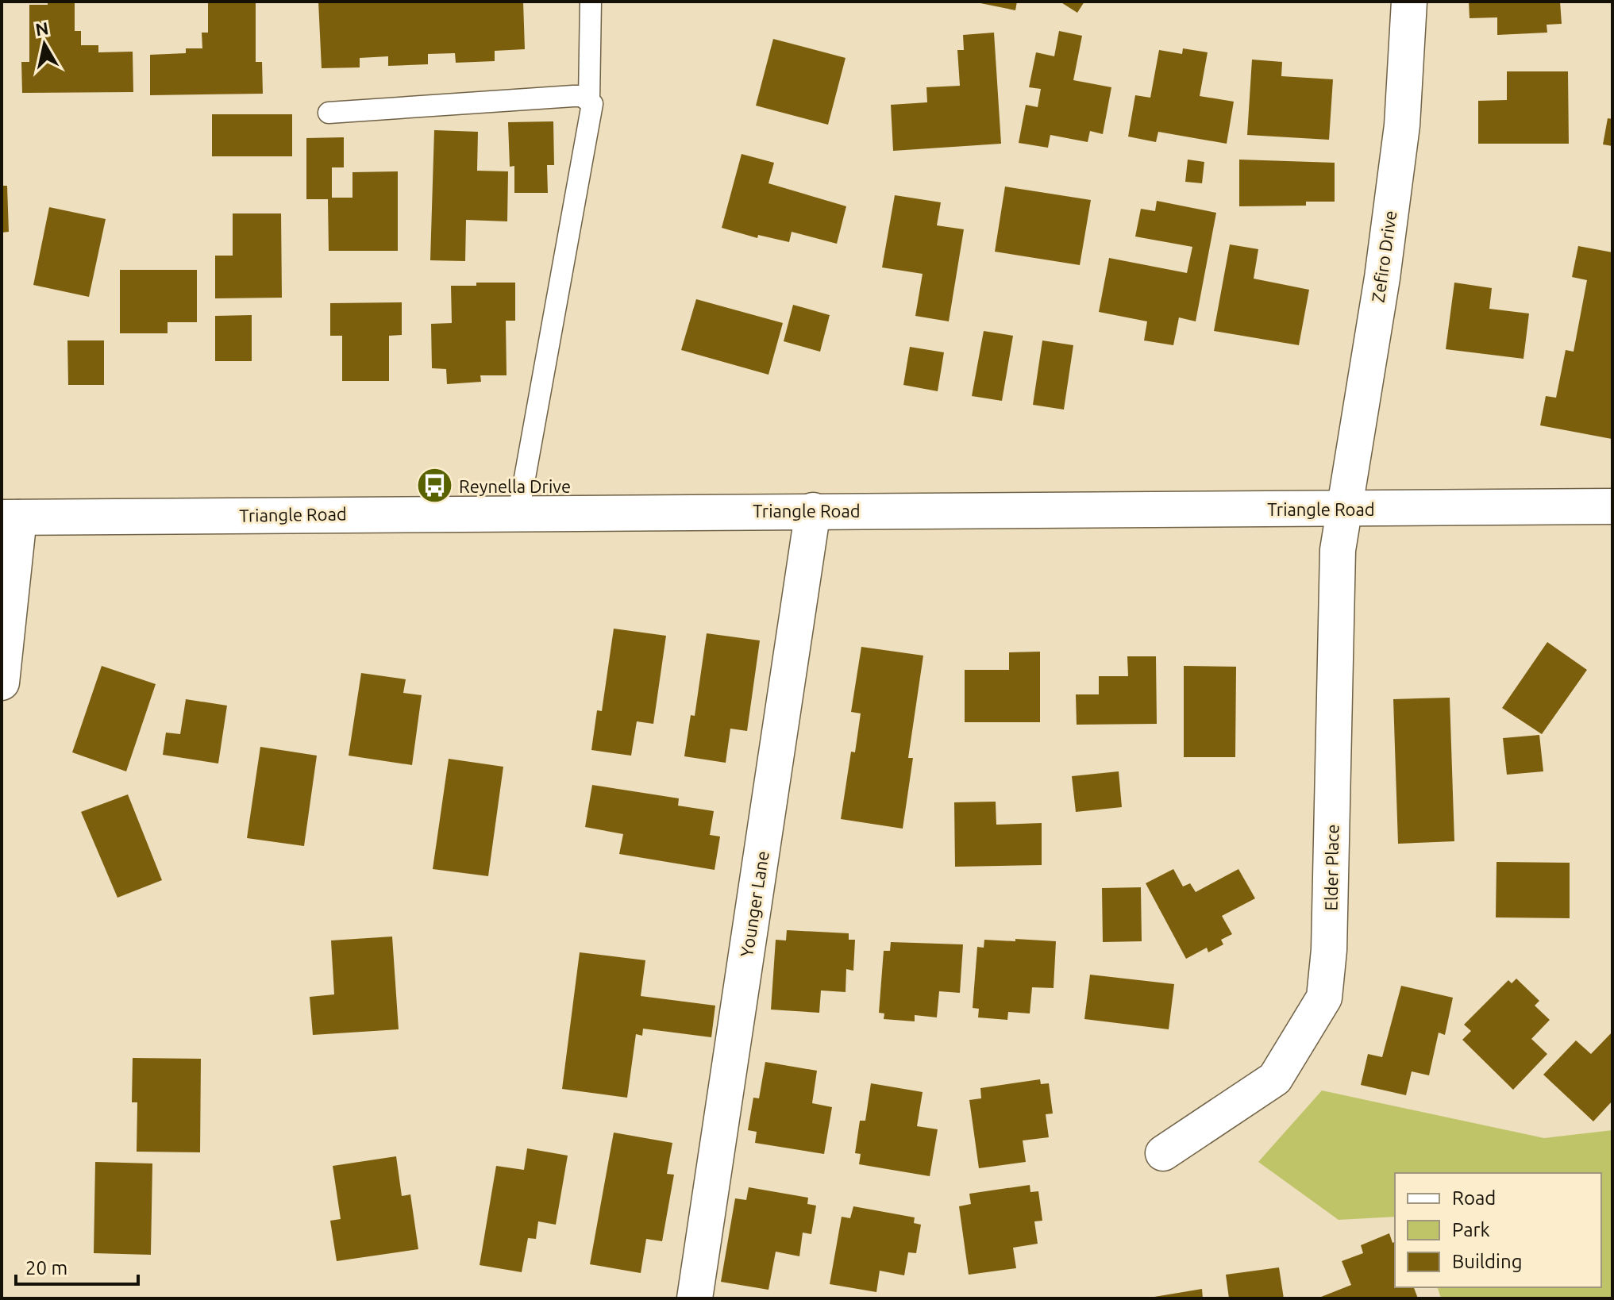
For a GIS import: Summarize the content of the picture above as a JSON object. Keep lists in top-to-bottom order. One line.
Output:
{"streets":{"street":["Zefiro Drive","Triangle Road","Elder Place","Younger Lane"]},"crossings":[["Zefiro Drive","Triangle Road"],["Zefiro Drive","Elder Place"],["Triangle Road","Elder Place"],["Triangle Road","Younger Lane"]],"places":{"bus stop":["Reynella Drive"]},"legend":["Road","Park","Building"],"scale_bar":"20 m","north":"top"}
